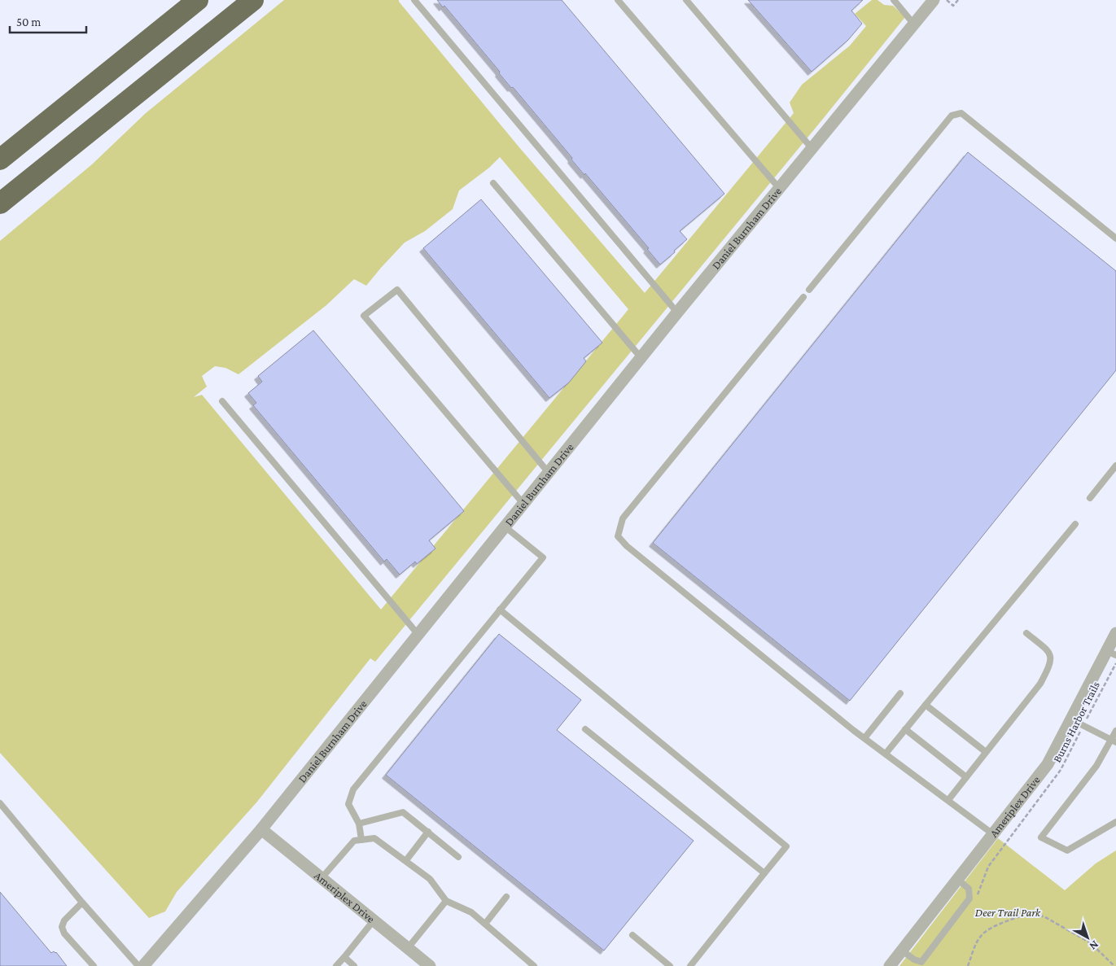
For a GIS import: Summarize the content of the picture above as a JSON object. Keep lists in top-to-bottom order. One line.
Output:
{"streets":{"street":["Daniel Burnham Drive","Ameriplex Drive"],"path":["Burns Harbor Trails"]},"crossings":[["Daniel Burnham Drive","Ameriplex Drive"]],"parks":["Deer Trail Park"],"scale_bar":"50 m","north":"bottom right"}
